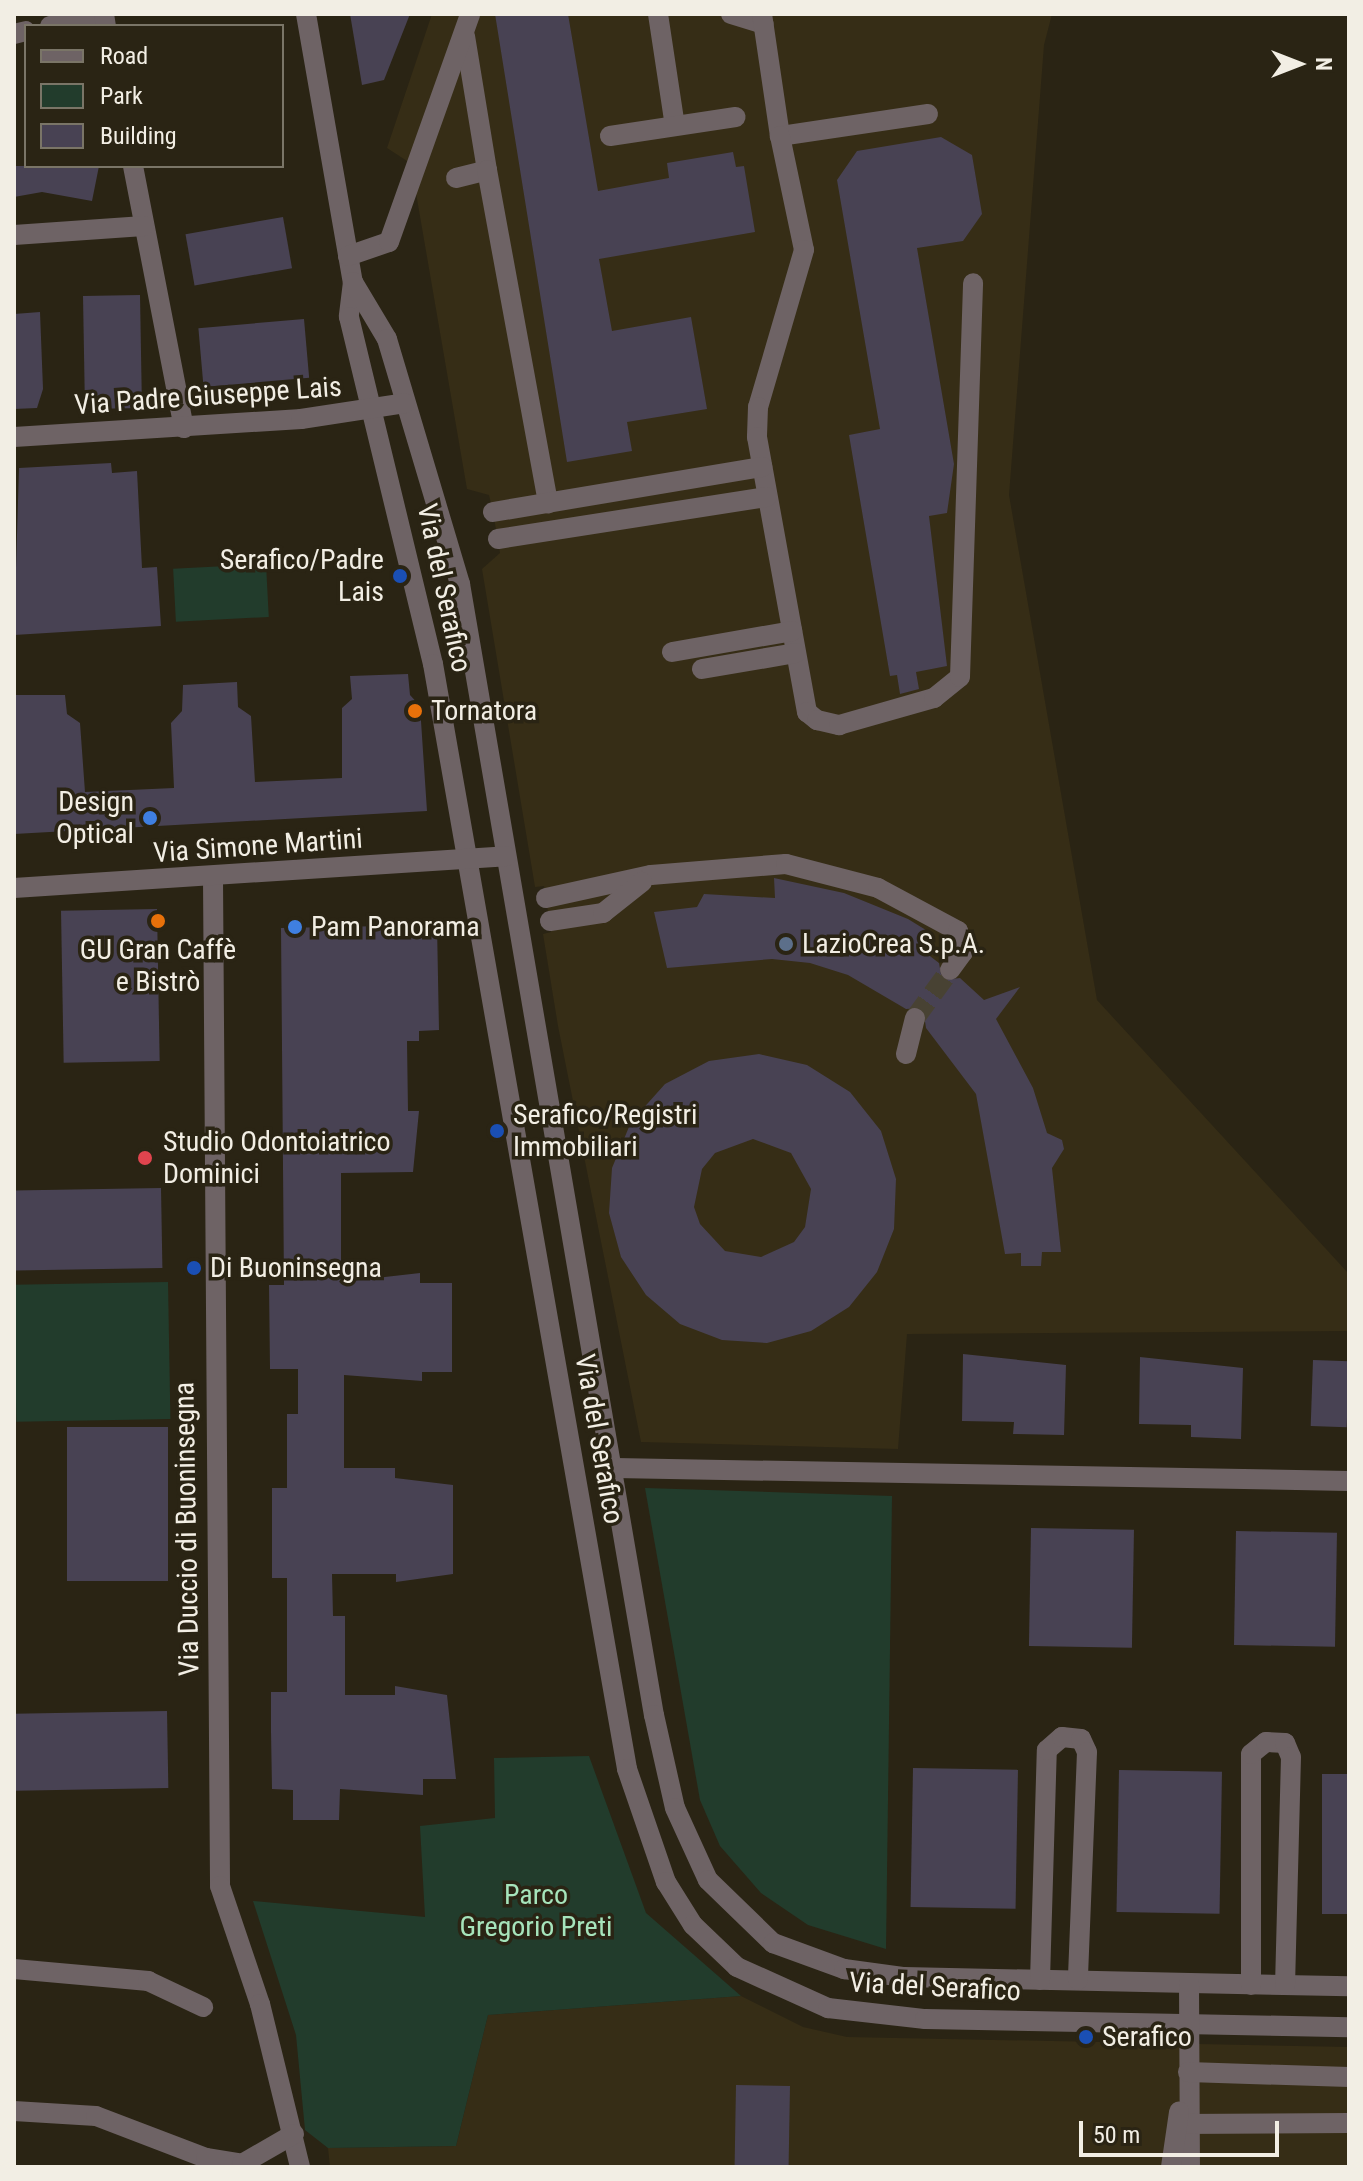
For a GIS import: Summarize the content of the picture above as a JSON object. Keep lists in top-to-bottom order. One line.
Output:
{"streets":{"street":["Via Padre Giuseppe Lais","Via del Serafico","Via Simone Martini","Via Duccio di Buoninsegna"]},"crossings":[["Via Padre Giuseppe Lais","Via del Serafico"],["Via del Serafico","Via Simone Martini"],["Via Simone Martini","Via Duccio di Buoninsegna"]],"parks":["Parco Gregorio Preti"],"places":["Serafico/Padre Lais","Tornatora","Design Optical","GU Gran Caffè e Bistrò","Pam Panorama","LazioCrea S.p.A.","Serafico/Registri Immobiliari","Studio Odontoiatrico Dominici","Di Buoninsegna","Serafico"],"legend":["Road","Park","Building"],"scale_bar":"50 m","north":"right"}
